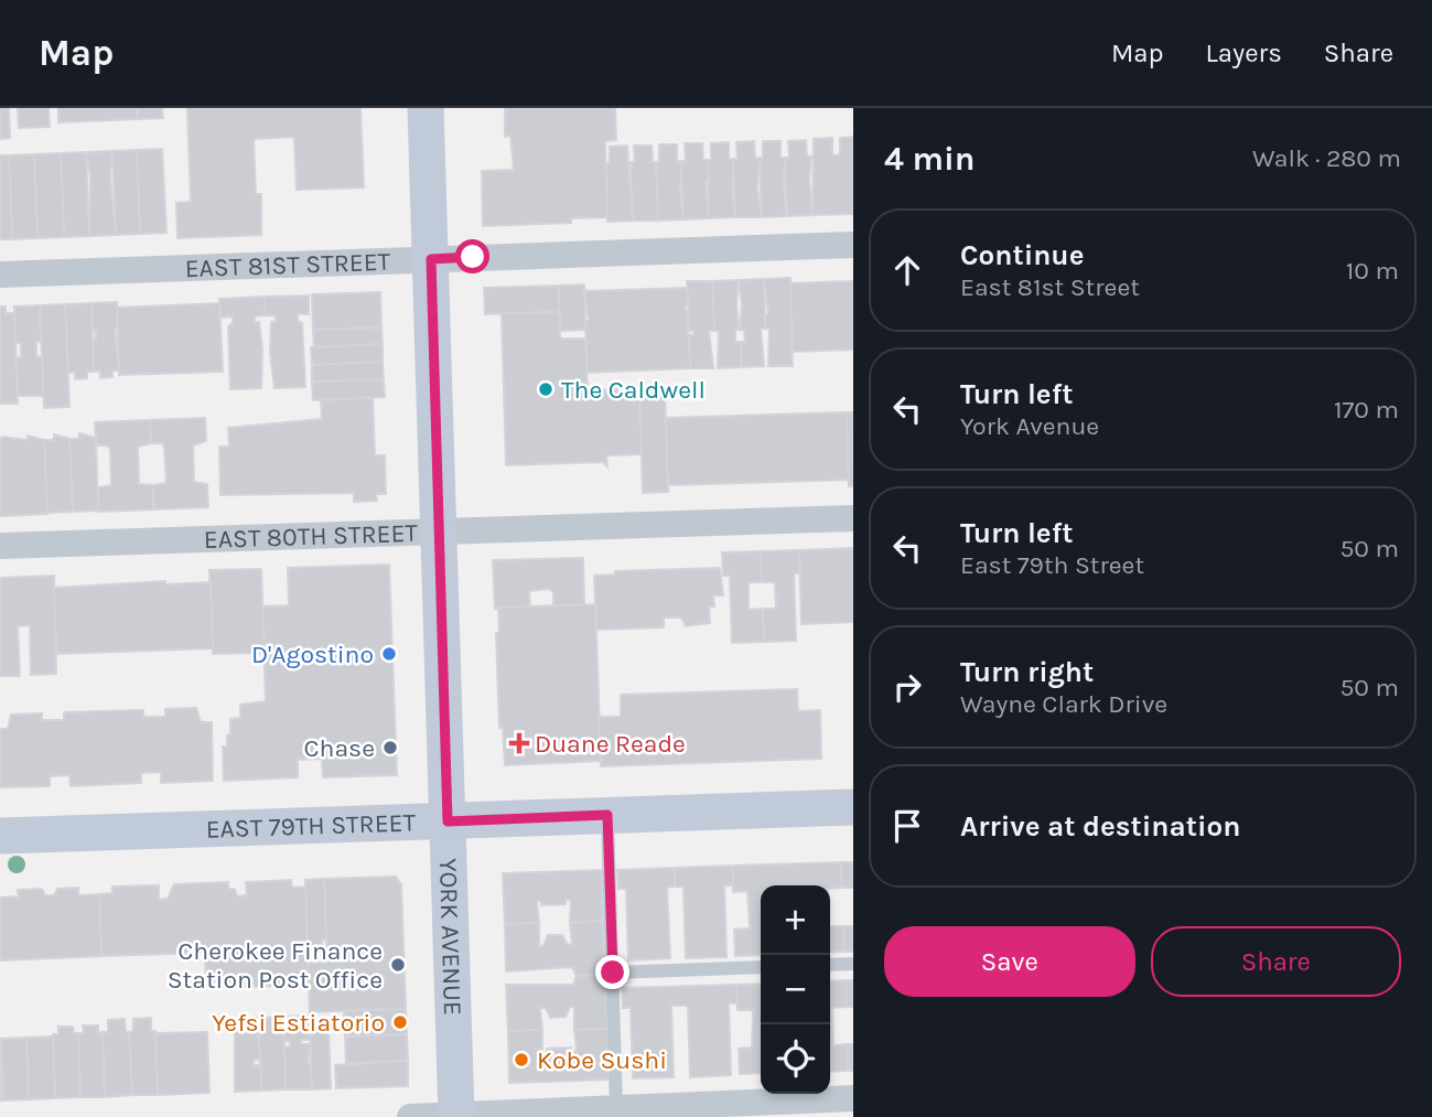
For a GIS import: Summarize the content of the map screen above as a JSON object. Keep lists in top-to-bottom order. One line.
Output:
{"streets":{"main road":["EAST 79TH STREET","YORK AVENUE"],"street":["EAST 81ST STREET","EAST 80TH STREET"]},"crossings":[["EAST 81ST STREET","YORK AVENUE"],["EAST 80TH STREET","YORK AVENUE"],["EAST 79TH STREET","YORK AVENUE"]],"places":{"other":["The Caldwell","D'Agostino","Chase","Cherokee Finance Station Post Office","Yefsi Estiatorio","Kobe Sushi"],"health":["Duane Reade"]},"page":{"header":"Map","nav":["Map","Layers","Share"],"heading":["4 min","Walk · 280 m"],"list":[["Continue","East 81st Street","10 m"],["Turn left","York Avenue","170 m"],["Turn left","East 79th Street","50 m"],["Turn right","Wayne Clark Drive","50 m"],"Arrive at destination"],"map_buttons":["+","−"],"buttons":["Save","Share"]}}
